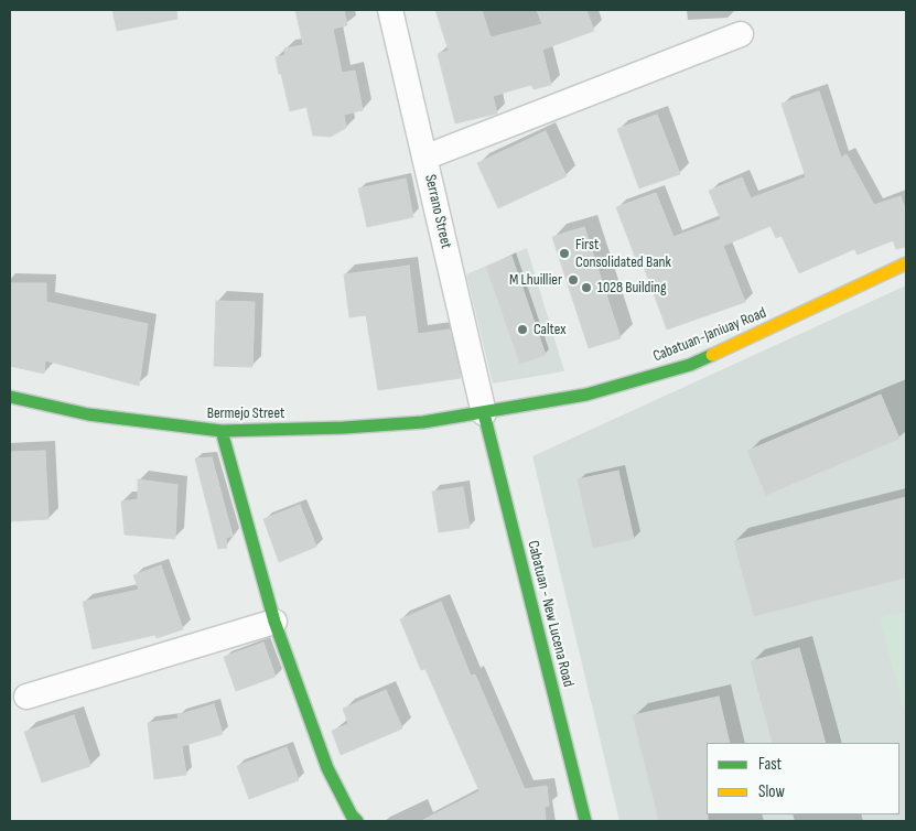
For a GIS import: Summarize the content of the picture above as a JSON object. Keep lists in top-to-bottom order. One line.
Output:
{"streets":{"main road":["Cabatuan-Janiuay Road","Bermejo Street","Cabatuan - New Lucena Road"],"street":["Serrano Street"]},"crossings":[["Serrano Street","Cabatuan-Janiuay Road"],["Serrano Street","Bermejo Street"],["Serrano Street","Cabatuan - New Lucena Road"],["Cabatuan-Janiuay Road","Bermejo Street"],["Cabatuan-Janiuay Road","Cabatuan - New Lucena Road"],["Bermejo Street","Cabatuan - New Lucena Road"]],"places":["First Consolidated Bank","M Lhuillier","1028 Building","Caltex"],"legend":["Fast","Slow"]}
